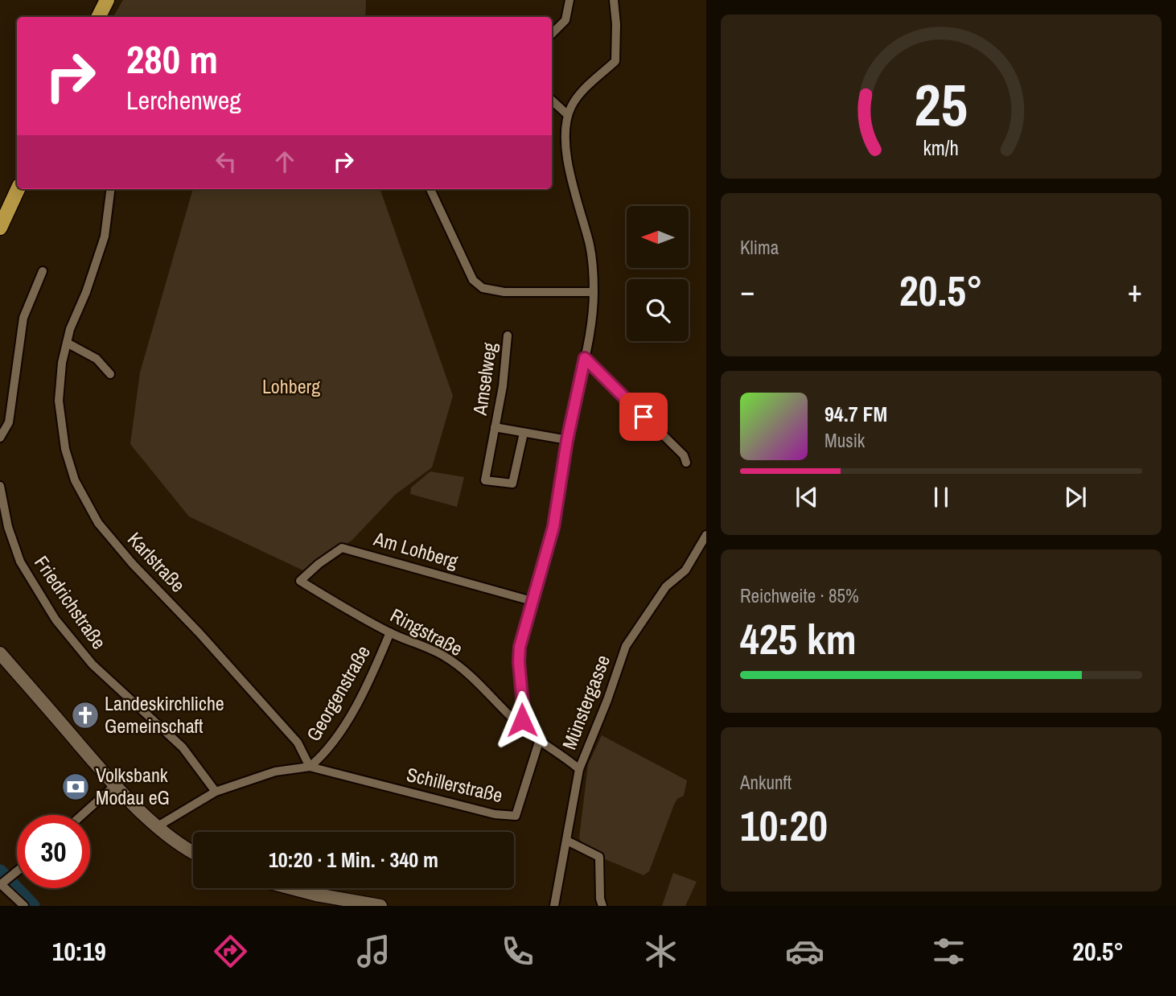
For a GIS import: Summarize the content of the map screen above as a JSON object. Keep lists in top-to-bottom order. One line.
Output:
{"streets":{"street":["Amselweg","Am Lohberg","Karlstraße","Friedrichstraße","Ringstraße","Georgenstraße","Münstergasse","Schillerstraße"]},"crossings":[["Am Lohberg","Ringstraße"],["Karlstraße","Georgenstraße"],["Karlstraße","Schillerstraße"],["Ringstraße","Georgenstraße"],["Ringstraße","Münstergasse"],["Ringstraße","Schillerstraße"],["Georgenstraße","Schillerstraße"]],"parks":["Lohberg"],"places":{"church":["Landeskirchliche Gemeinschaft"],"bank":["Volksbank Modau eG"]},"north":"left","page":{"turn":["280 m","Lerchenweg"],"tile":["Klima",["Reichweite · 85%","425 km"],["Ankunft","10:20"]],"heat":["−","20.5°","+"],"song":["94.7 FM","Musik"],"limit":"30","trip":"10:20 · 1 Min. · 340 m","tabs":["10:19","20.5°"],"gauge":["25","km/h"]}}
